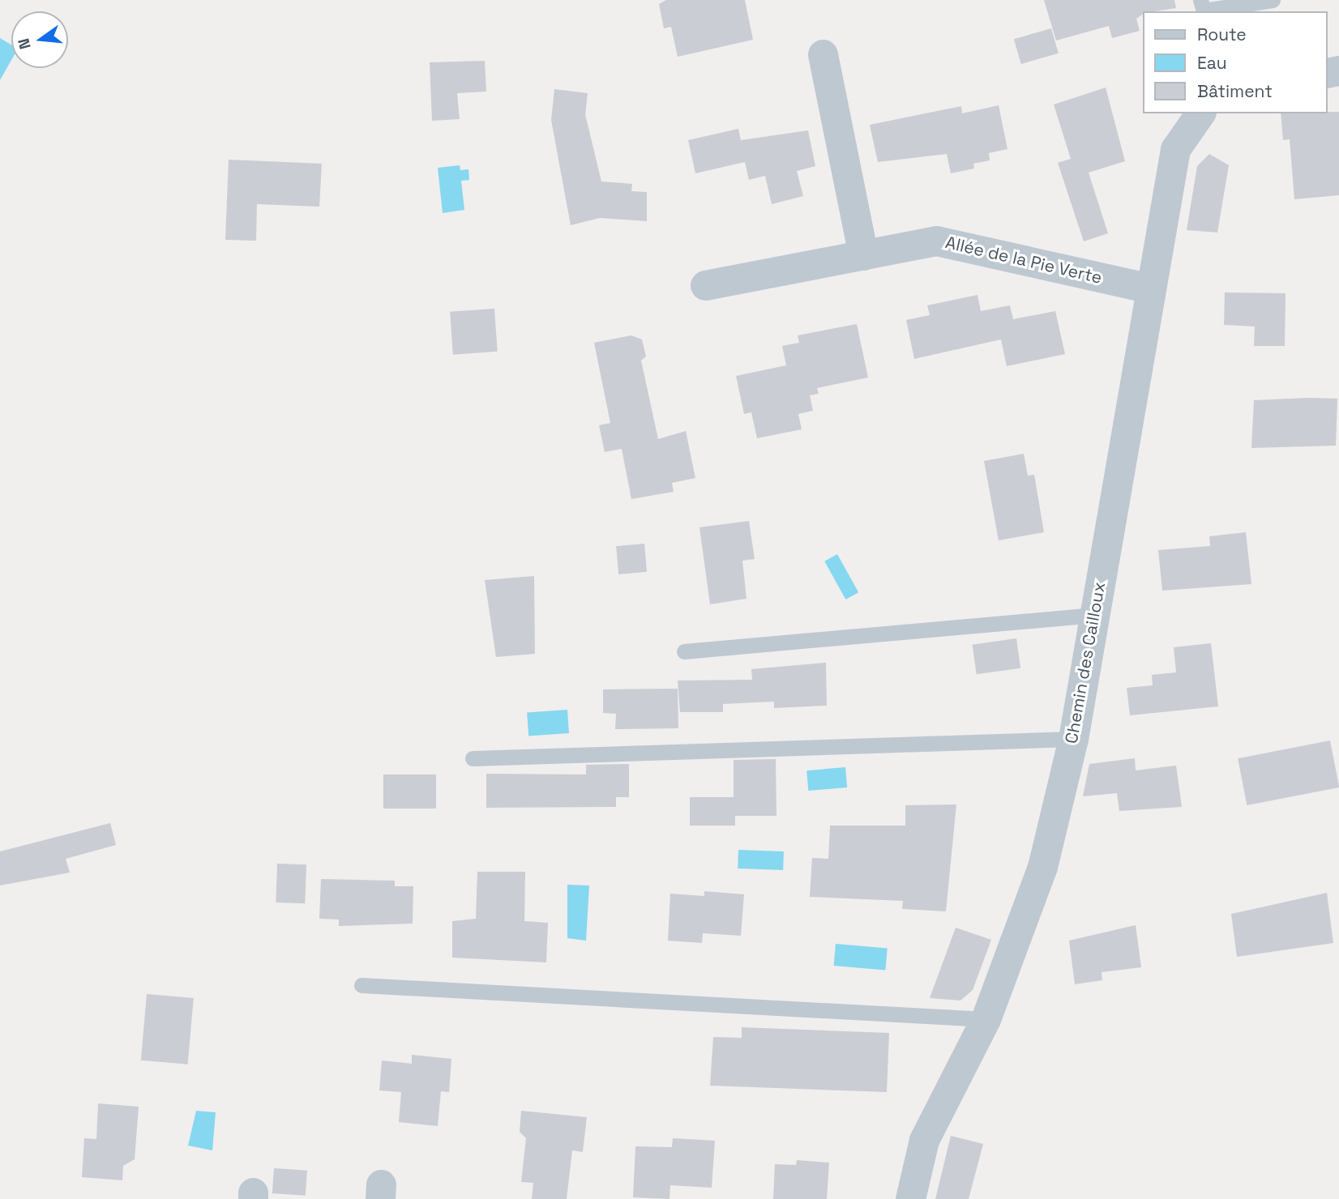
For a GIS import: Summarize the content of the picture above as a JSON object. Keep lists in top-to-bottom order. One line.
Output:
{"streets":{"street":["Allée de la Pie Verte","Chemin des Cailloux"]},"crossings":[["Allée de la Pie Verte","Chemin des Cailloux"]],"legend":["Route","Eau","Bâtiment"],"north":"left"}
